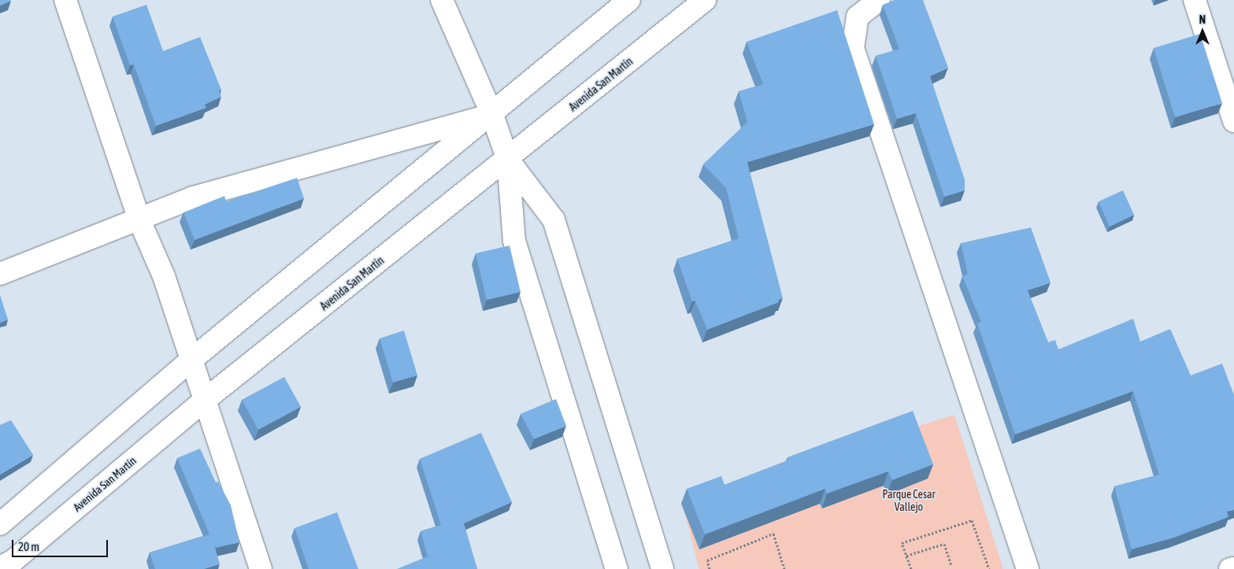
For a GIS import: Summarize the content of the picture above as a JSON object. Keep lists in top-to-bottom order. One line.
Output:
{"streets":{"street":["Avenida San Martín"]},"parks":["Parque Cesar Vallejo"],"scale_bar":"20 m","north":"top"}
